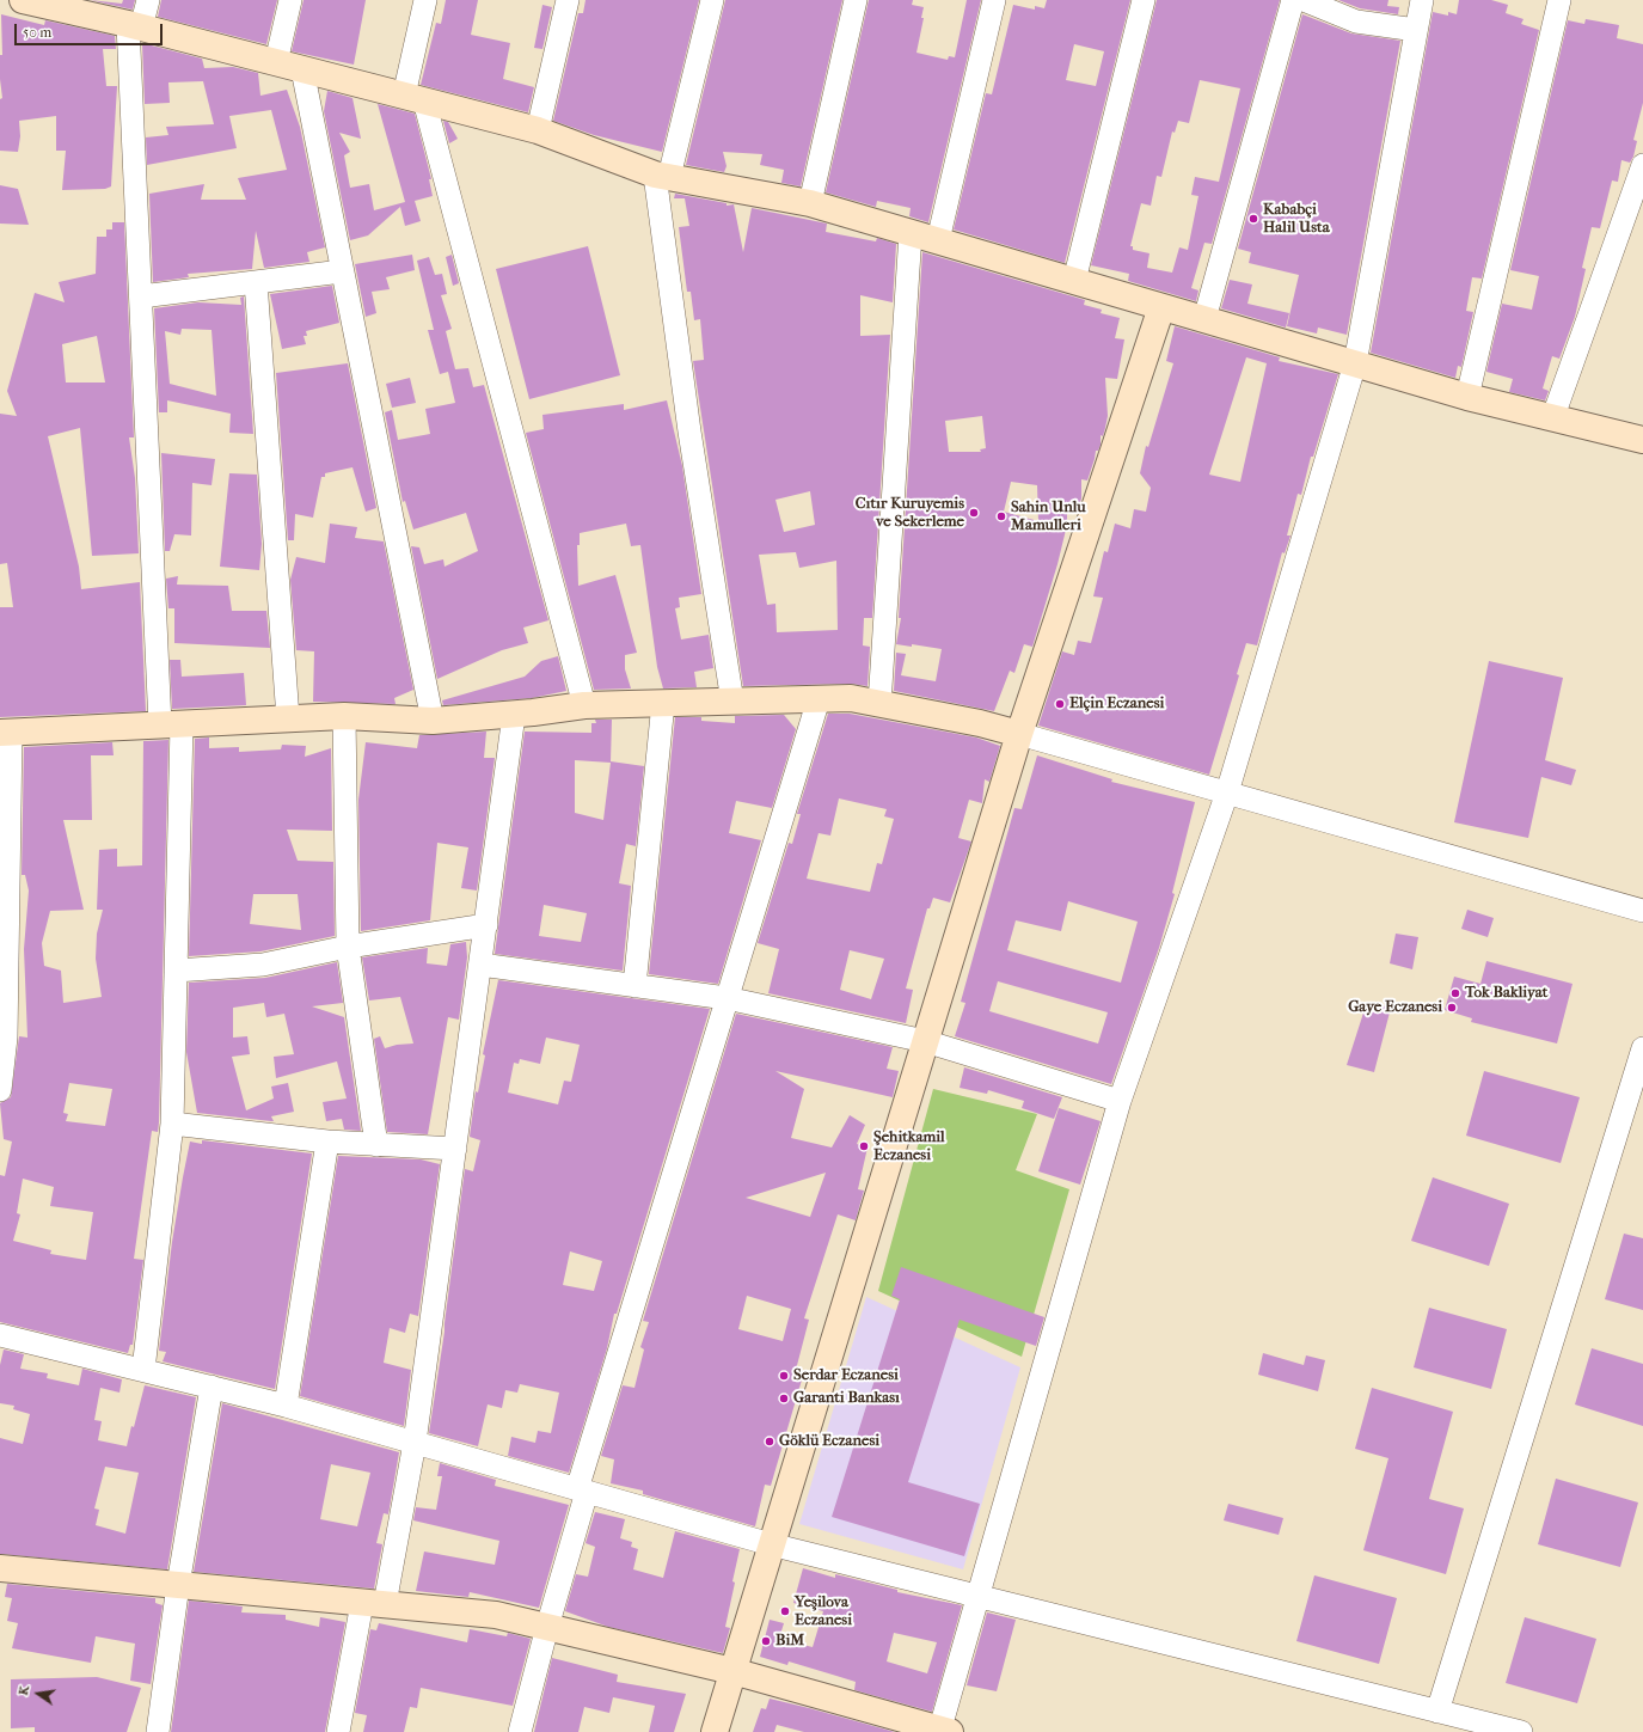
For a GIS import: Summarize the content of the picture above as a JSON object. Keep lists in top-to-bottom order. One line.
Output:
{"places":["Kababçi Halil Usta","Cıtır Kuruyemis ve Sekerleme","Sahin Unlu Mamulleri","Elçin Eczanesi","Tok Bakliyat","Gaye Eczanesi","Şehitkamil Eczanesi","Serdar Eczanesi","Garanti Bankası","Göklü Eczanesi","Yeşilova Eczanesi","BiM"],"scale_bar":"50 m","north":"left"}
